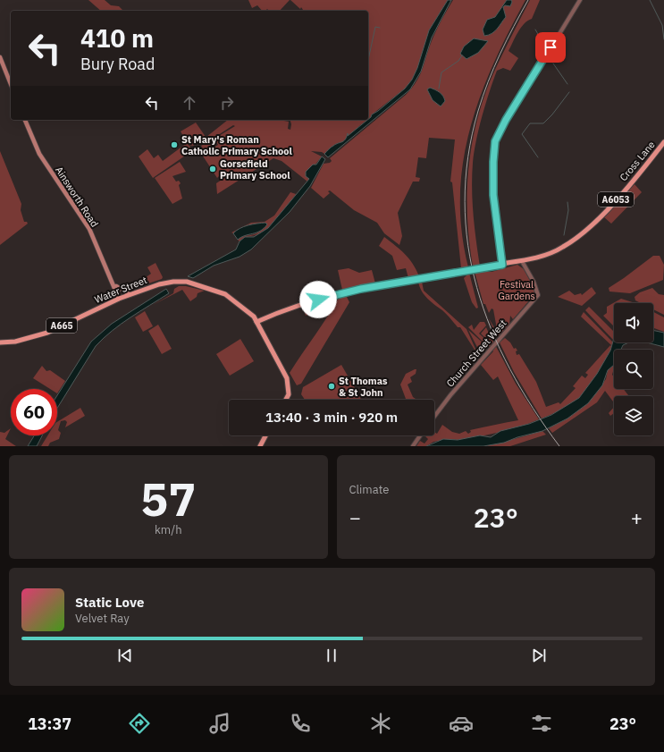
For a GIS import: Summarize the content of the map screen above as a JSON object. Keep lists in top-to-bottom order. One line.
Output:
{"streets":{"main road":["Cross Lane","Ainsworth Road","A6053","Water Street","A665"],"street":["Church Street West"]},"crossings":[["Cross Lane","A6053"],["Cross Lane","Church Street West"],["Ainsworth Road","Water Street"],["A6053","Water Street"],["A6053","A665"],["A6053","Church Street West"],["Water Street","A665"]],"parks":["Festival Gardens"],"places":["St Mary's Roman Catholic Primary School","Gorsefield Primary School","St Thomas & St John"],"page":{"turn":["410 m","Bury Road"],"limit":"60","trip":"13:40 · 3 min · 920 m","tile":[["57","km/h"],"Climate"],"heat":["−","23°","+"],"song":["Static Love","Velvet Ray"],"tabs":["13:37","23°"]}}
